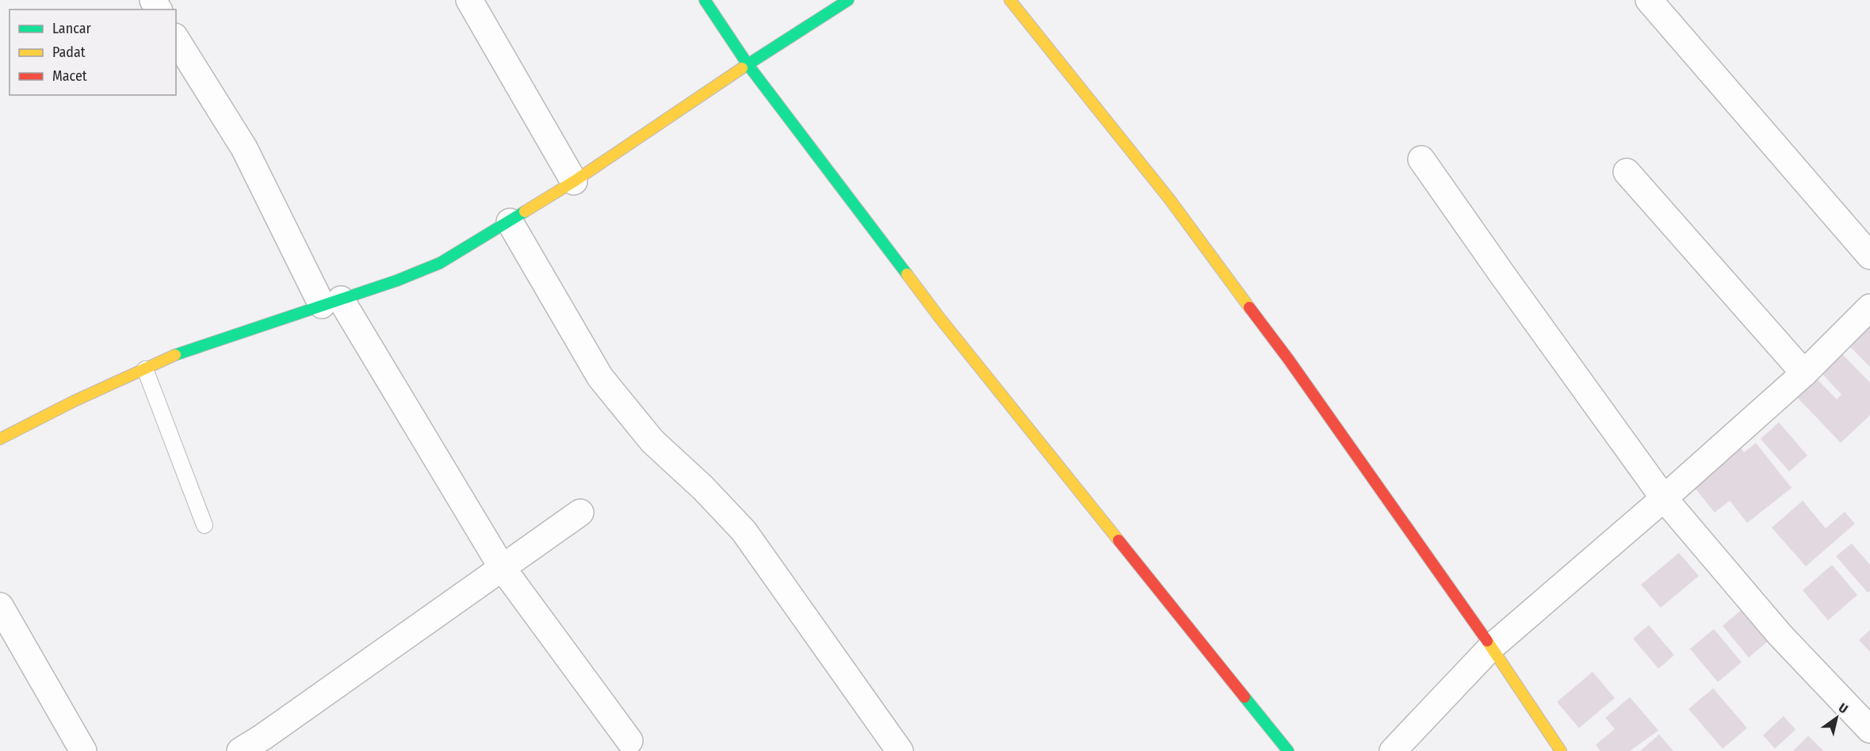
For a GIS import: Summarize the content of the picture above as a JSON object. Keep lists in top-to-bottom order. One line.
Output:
{"legend":["Lancar","Padat","Macet"],"north":"top right"}
